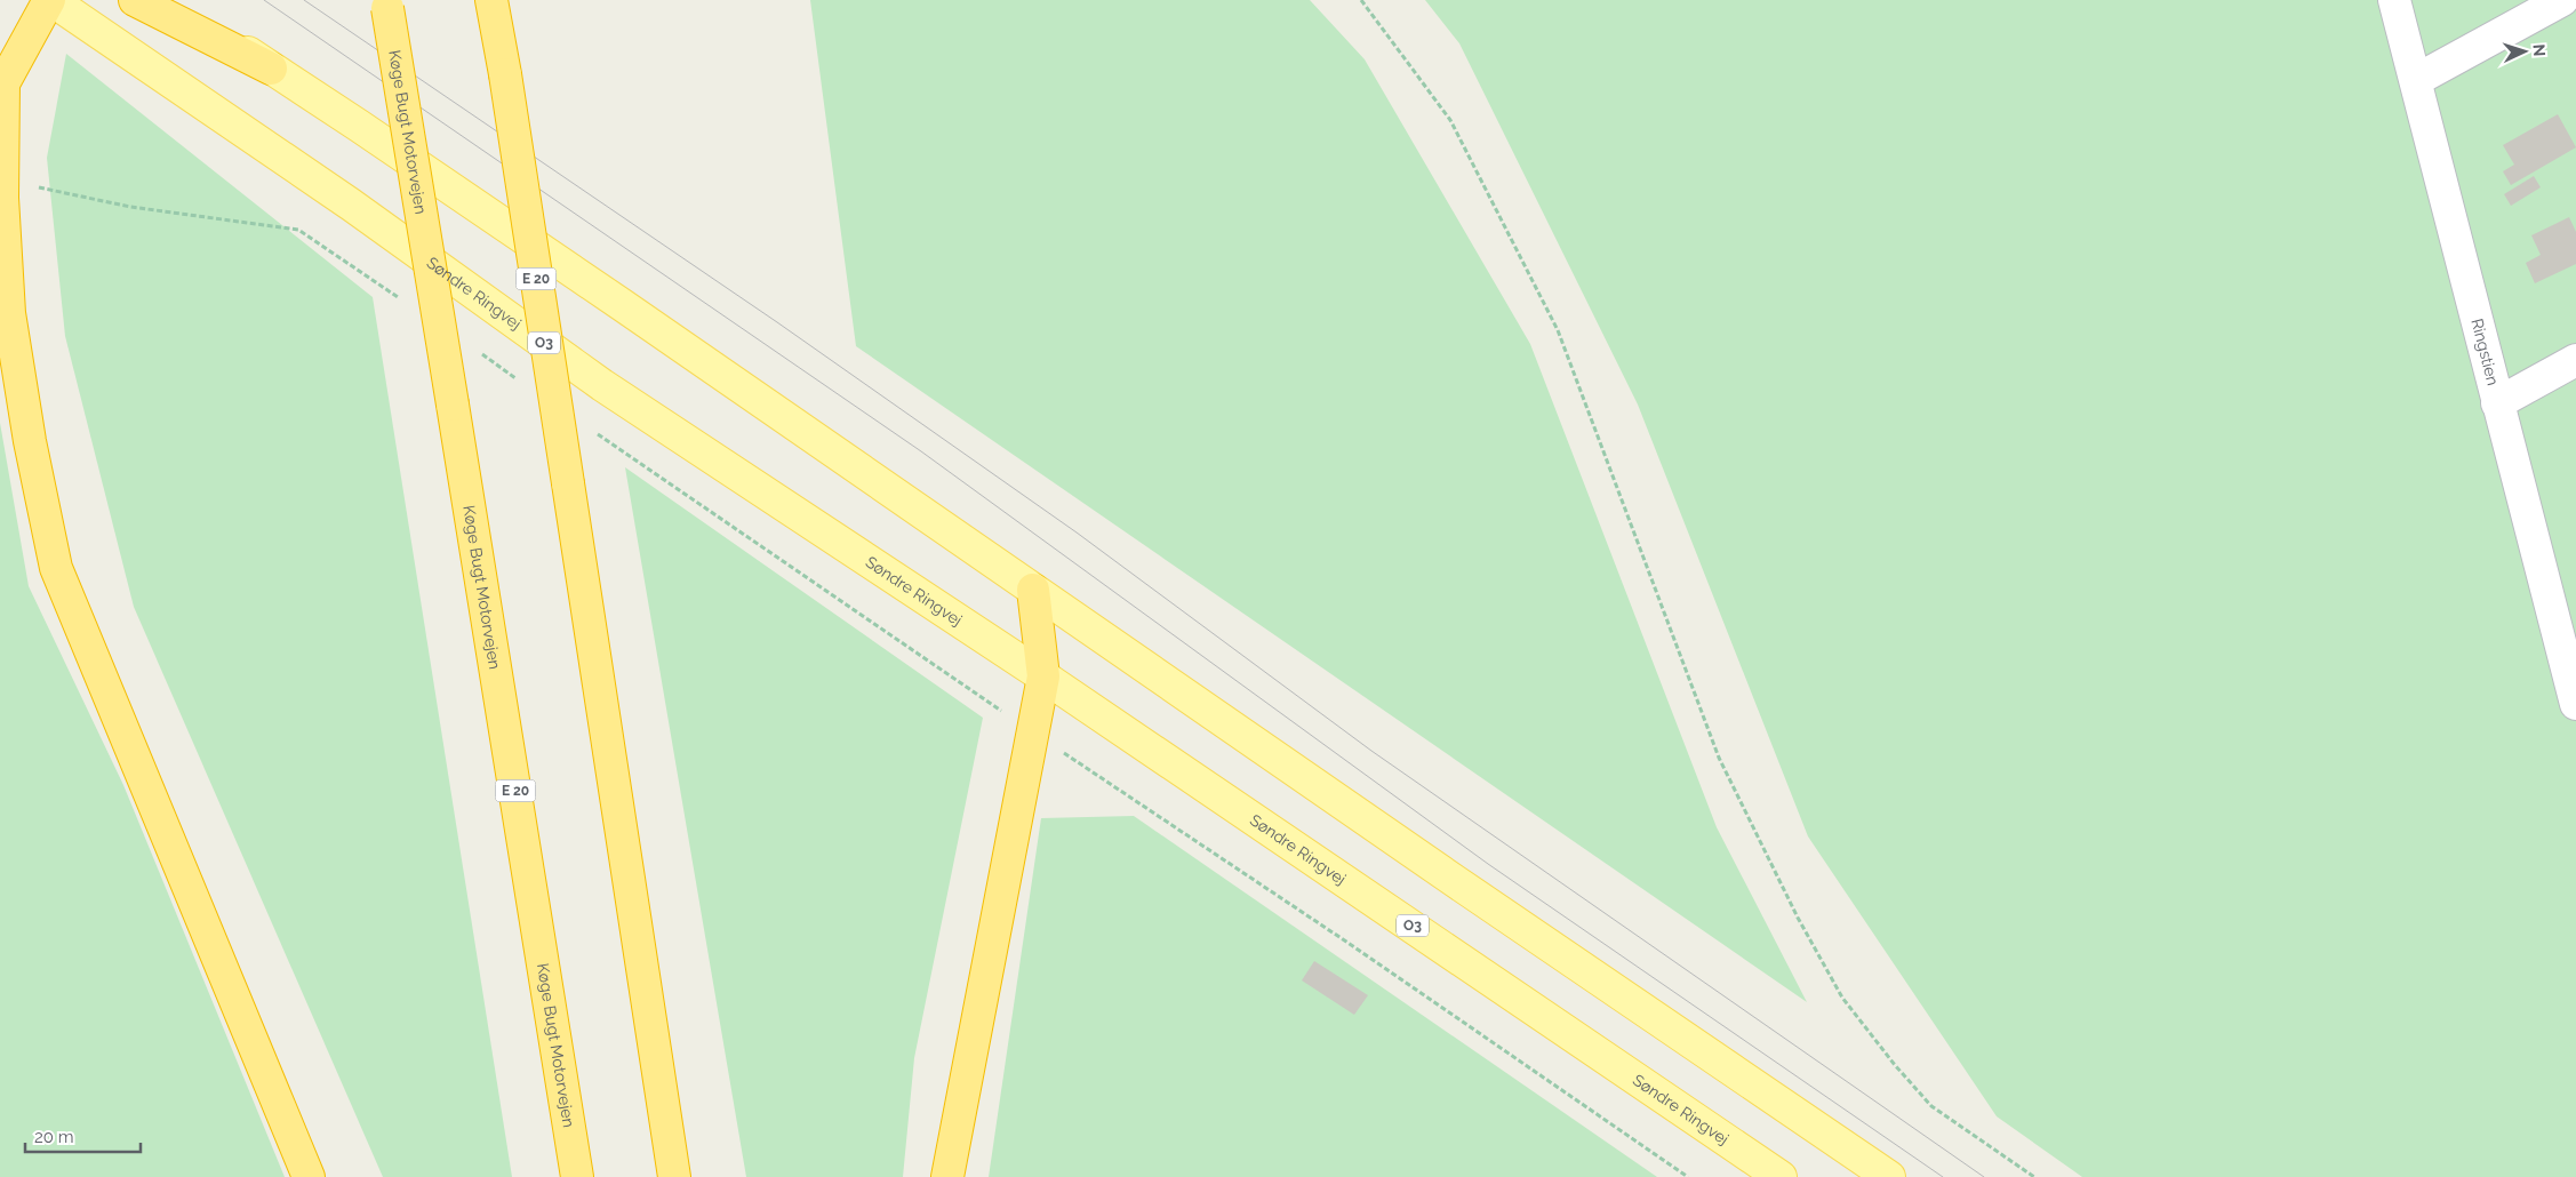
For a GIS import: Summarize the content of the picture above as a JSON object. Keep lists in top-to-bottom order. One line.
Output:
{"streets":{"highway":["Køge Bugt Motorvejen","E 20"],"main road":["Søndre Ringvej","O3"],"street":["Ringstien"]},"scale_bar":"20 m","north":"right"}
